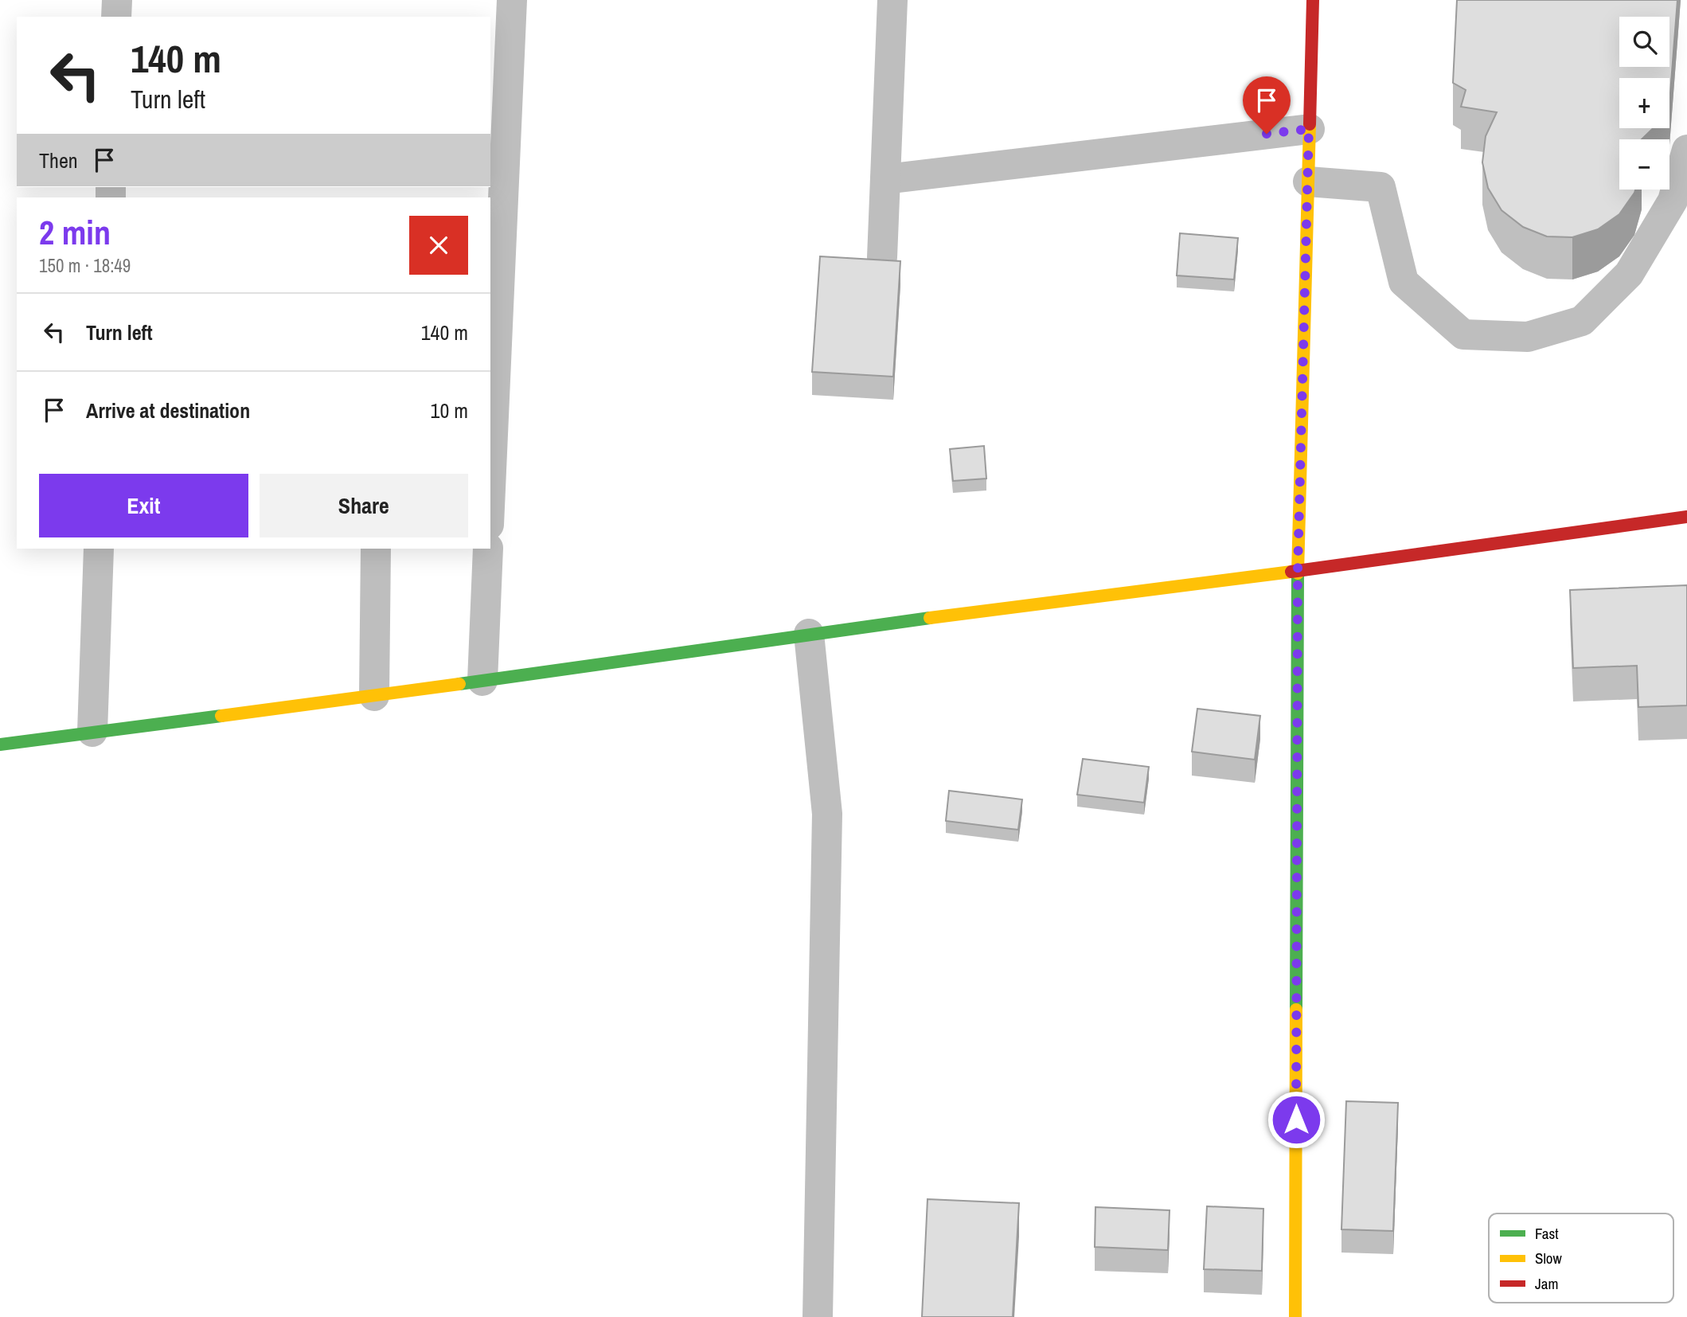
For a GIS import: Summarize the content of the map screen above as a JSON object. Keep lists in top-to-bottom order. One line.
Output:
{"legend":["Fast","Slow","Jam"],"page":{"map_buttons":["+","−"],"turn":["140 m","Turn left"],"then":"Then","heading":["2 min","150 m · 18:49"],"list":[{"name":"Turn left","value":"140 m"},{"name":"Arrive at destination","value":"10 m"}],"buttons":["Exit","Share"]}}
